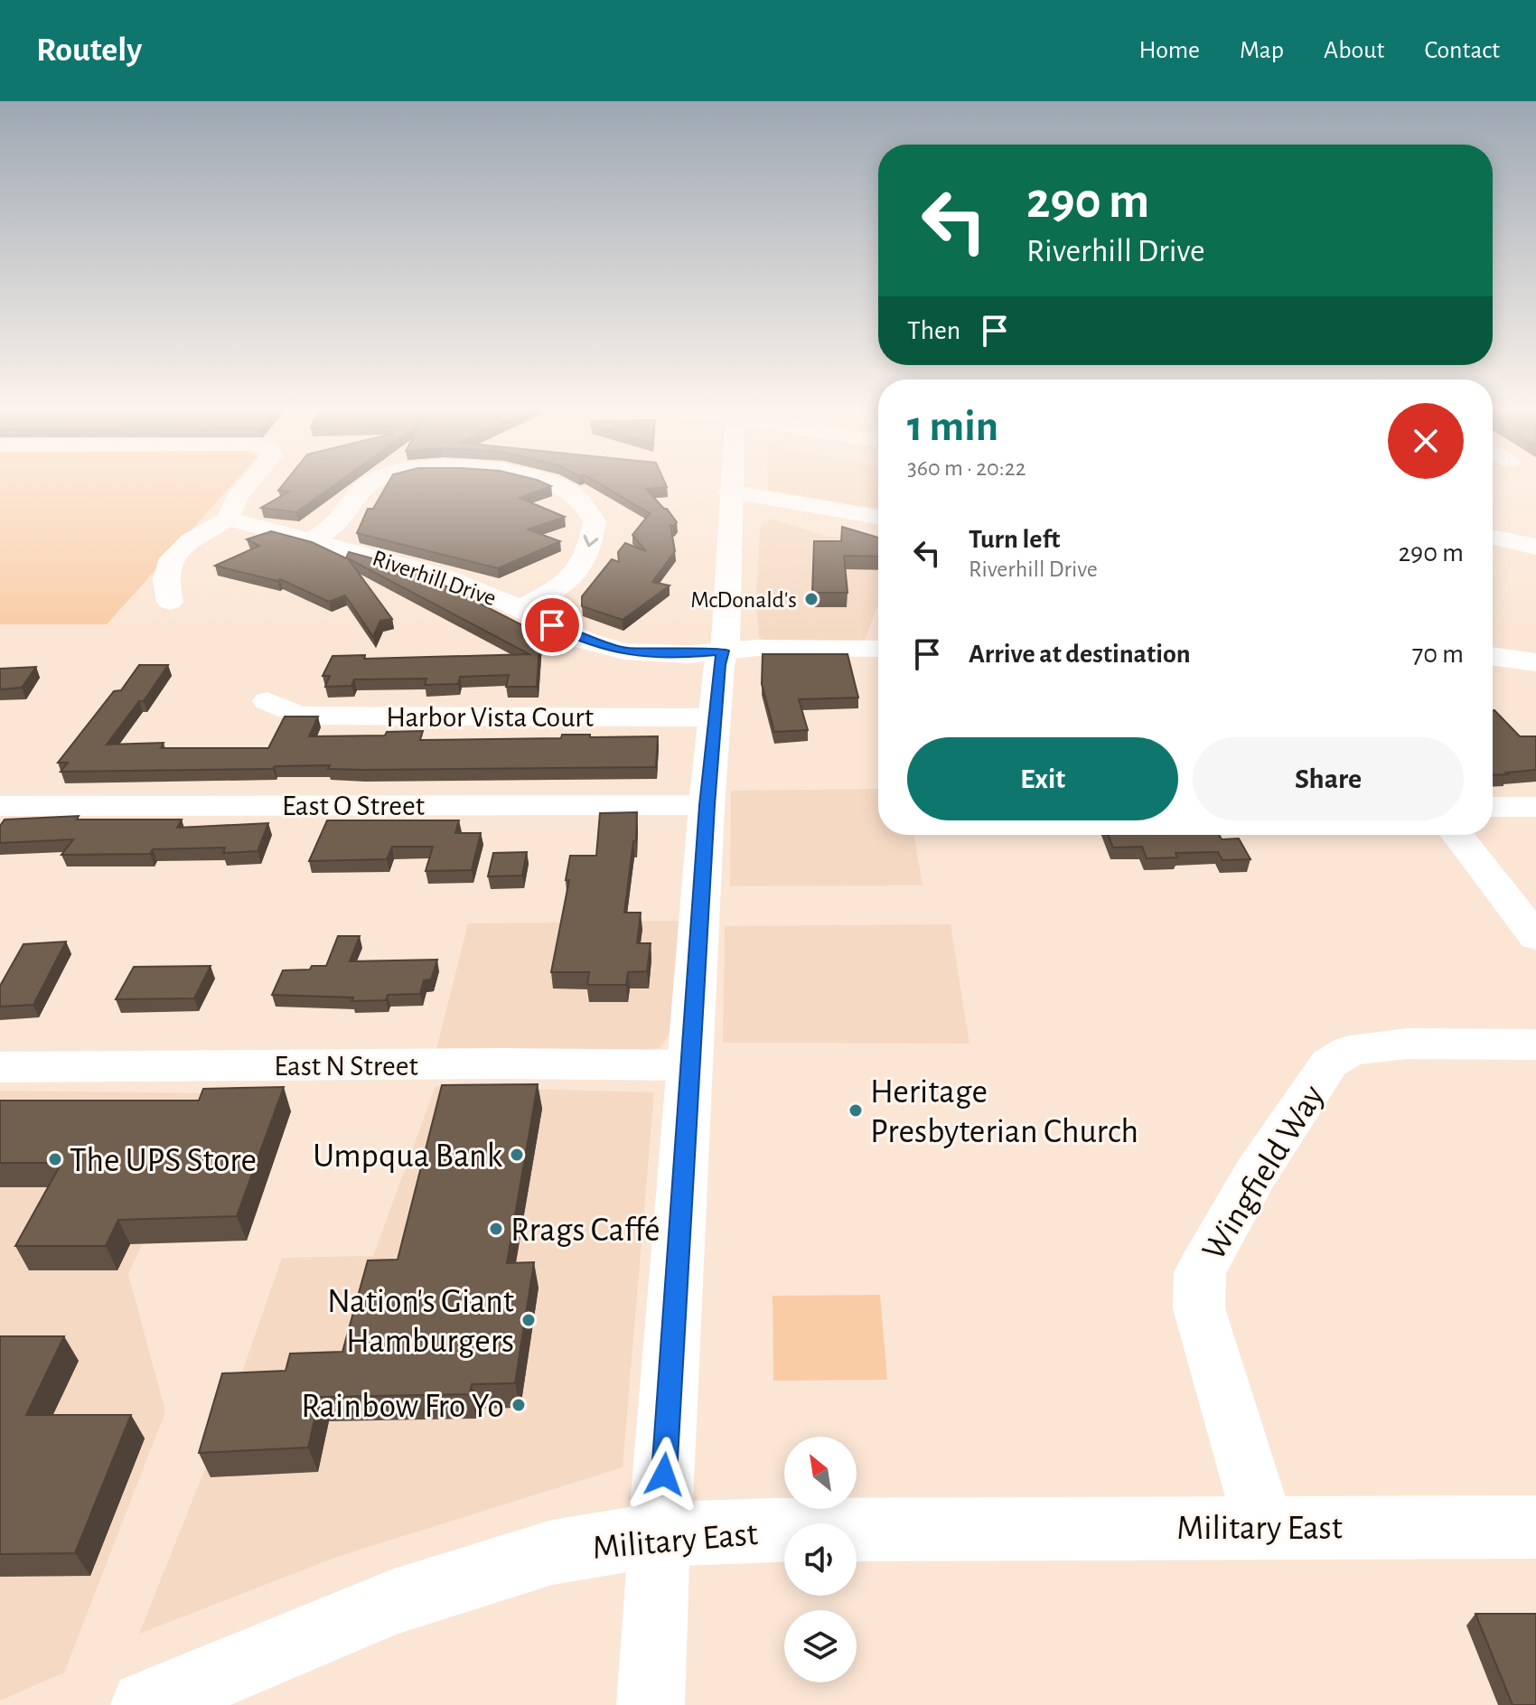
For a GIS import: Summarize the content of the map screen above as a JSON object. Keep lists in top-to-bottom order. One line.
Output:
{"streets":{"main road":["Military East"],"street":["Riverhill Drive","Harbor Vista Court","East O Street","East N Street","Wingfield Way"]},"crossings":[["Wingfield Way","Military East"]],"places":["McDonald's","Heritage Presbyterian Church","Umpqua Bank","The UPS Store","Rrags Caffé","Nation's Giant Hamburgers","Rainbow Fro Yo"],"north":"top left","page":{"header":"Routely","nav":["Home","Map","About","Contact"],"turn":["290 m","Riverhill Drive"],"then":"Then","heading":["1 min","360 m · 20:22"],"list":[{"name":"Turn left","note":"Riverhill Drive","value":"290 m"},{"name":"Arrive at destination","value":"70 m"}],"buttons":["Exit","Share"]}}
